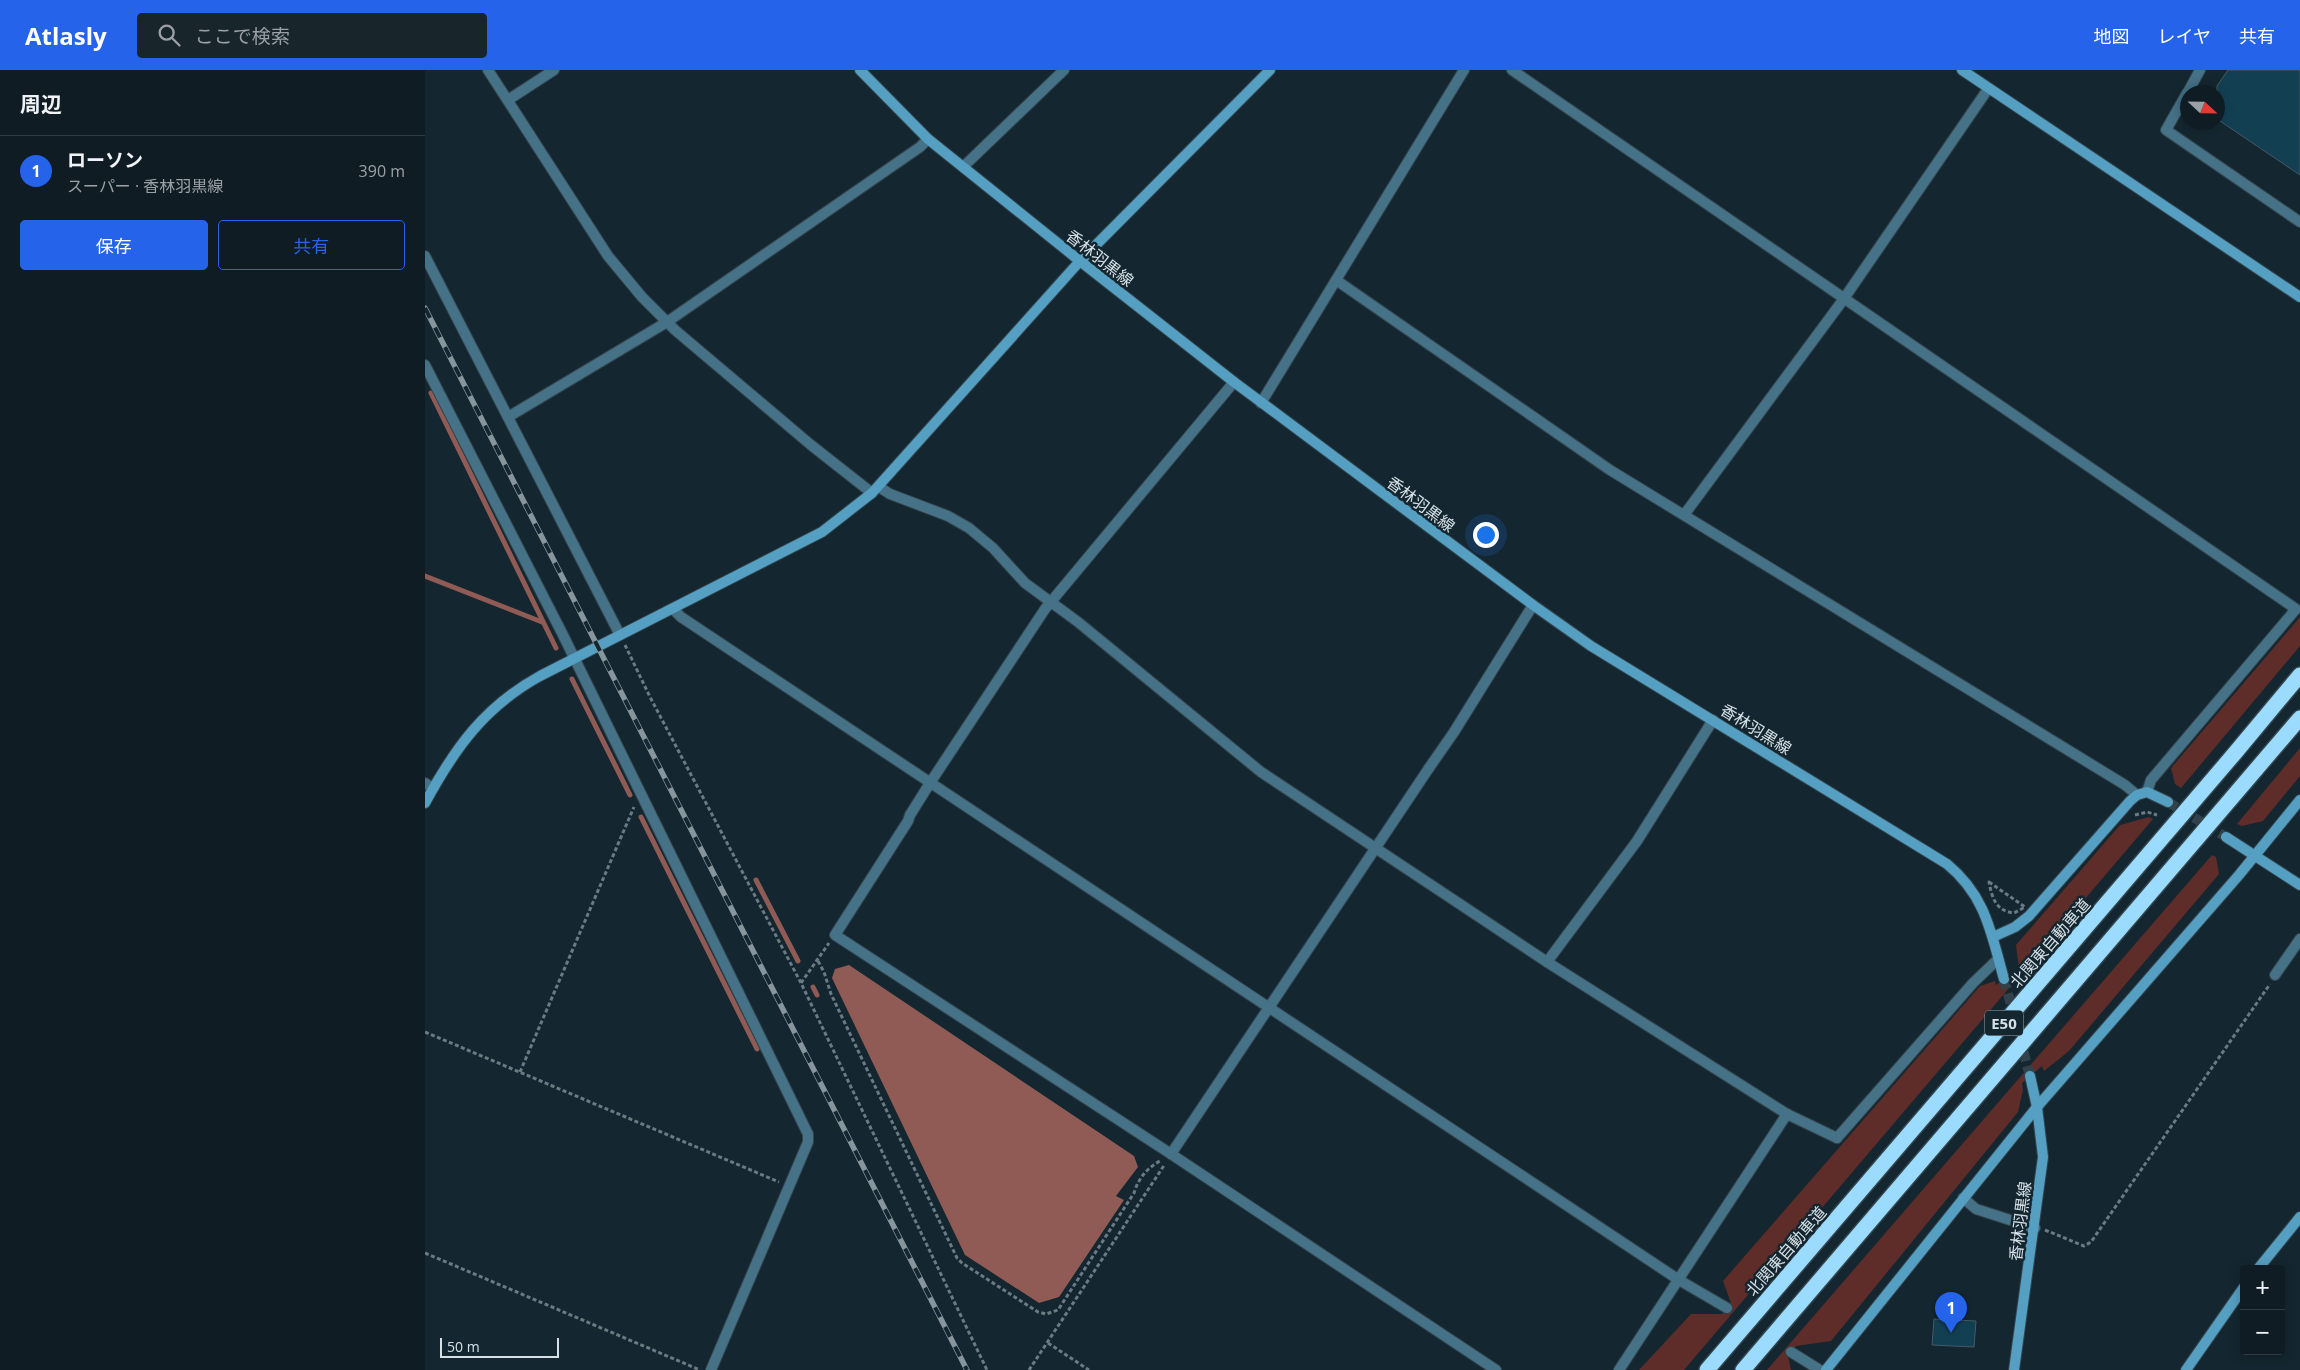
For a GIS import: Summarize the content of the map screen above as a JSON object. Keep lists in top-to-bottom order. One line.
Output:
{"streets":{"highway":["北関東自動車道","E50"],"street":["香林羽黒線"]},"scale_bar":"50 m","north":"right","page":{"header":"Atlasly","search":"ここで検索","nav":["地図","レイヤ","共有"],"heading":"周辺","list":[{"mark":"1","name":"ローソン","note":"スーパー · 香林羽黒線","value":"390 m"}],"buttons":["保存","共有"],"map_buttons":["+","−"],"pins":"1","scale":"50 m"}}
